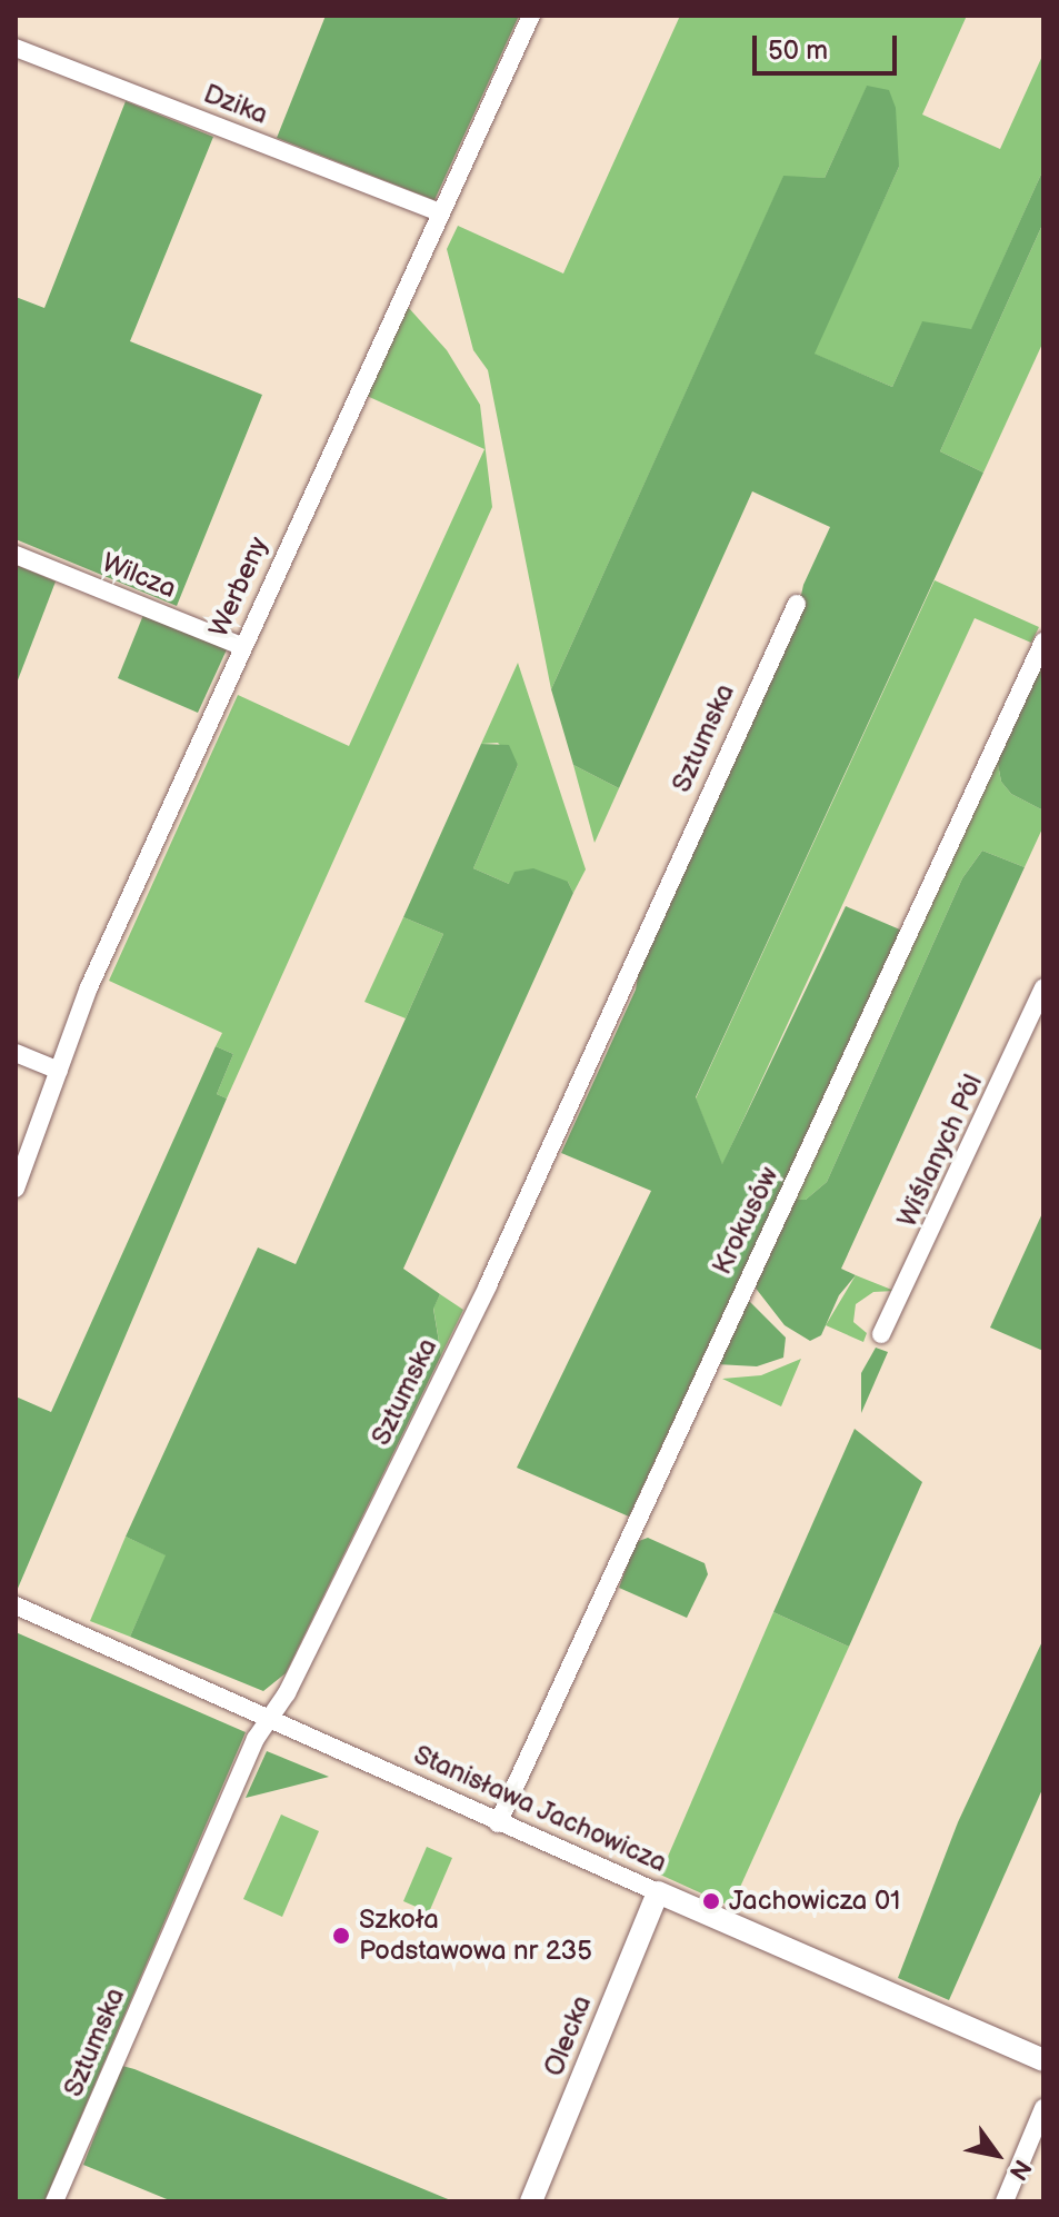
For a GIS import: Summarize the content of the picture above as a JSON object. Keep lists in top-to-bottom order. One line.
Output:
{"streets":{"street":["Dzika","Wilcza","Werbeny","Sztumska","Wiślanych Pól","Krokusów","Stanisława Jachowicza","Olecka"]},"crossings":[["Dzika","Werbeny"],["Wilcza","Werbeny"],["Sztumska","Stanisława Jachowicza"],["Krokusów","Stanisława Jachowicza"],["Stanisława Jachowicza","Olecka"]],"places":["Jachowicza 01","Szkoła Podstawowa nr 235"],"scale_bar":"50 m","north":"bottom right"}
